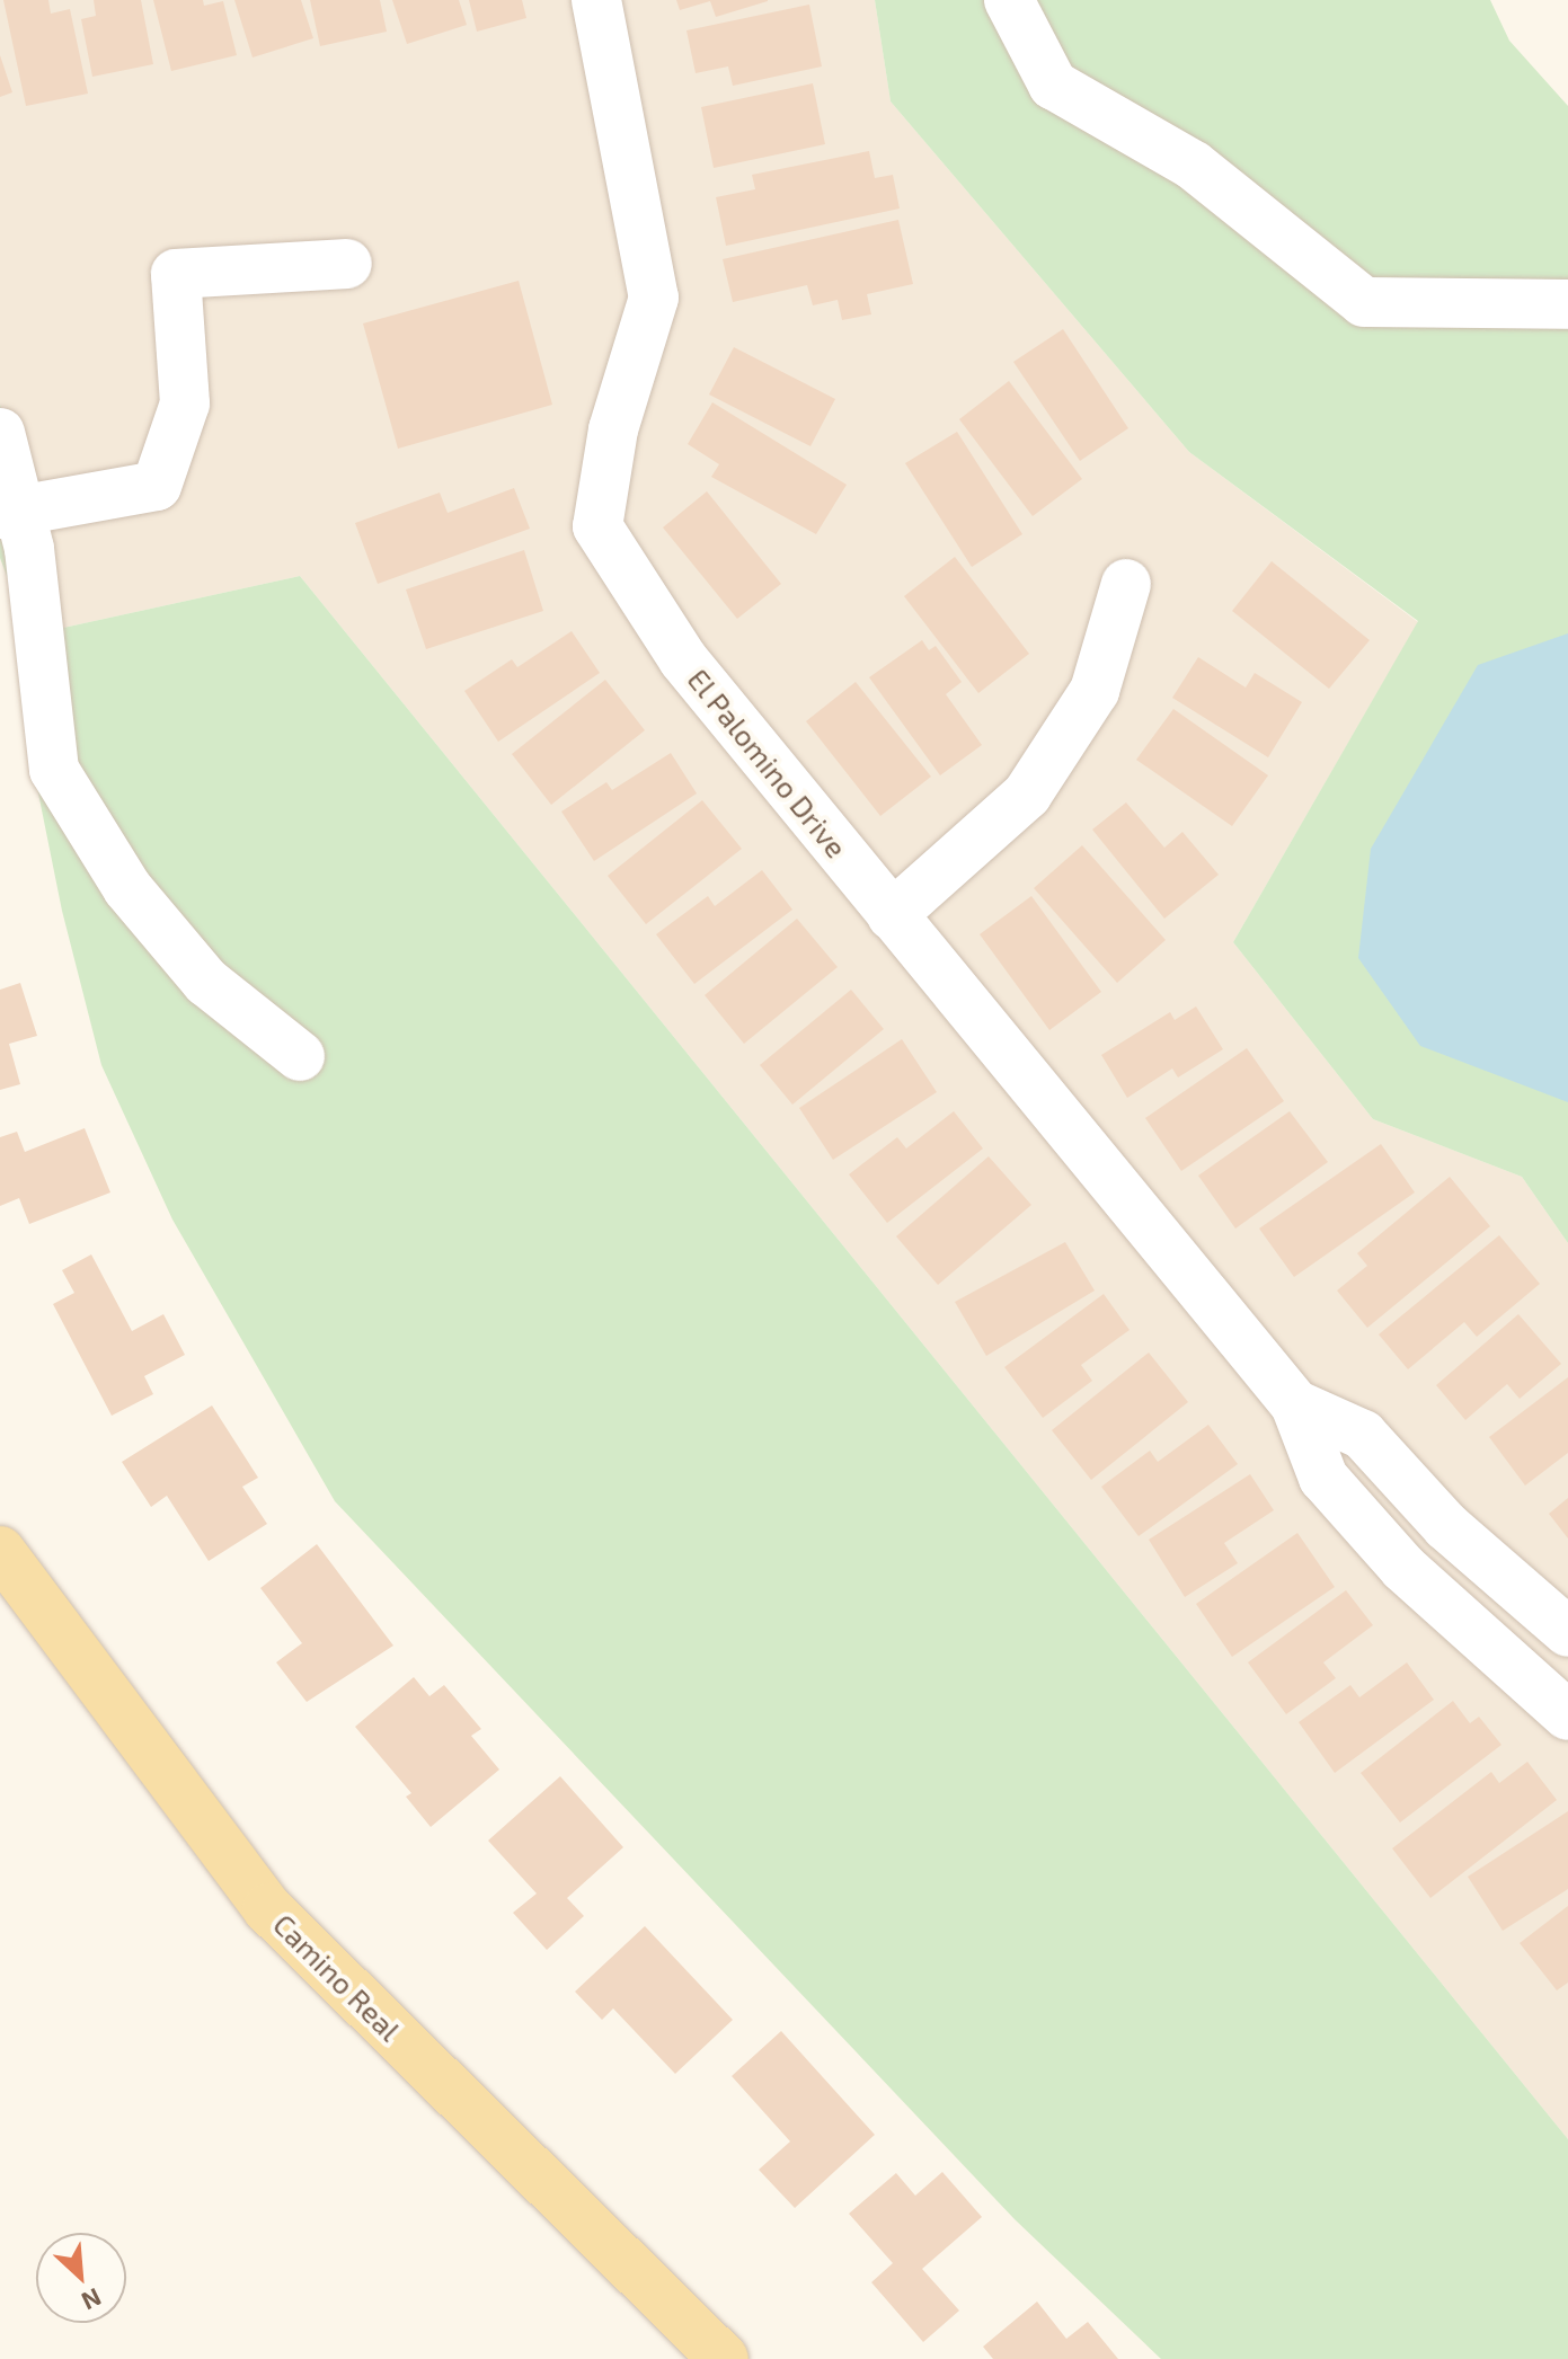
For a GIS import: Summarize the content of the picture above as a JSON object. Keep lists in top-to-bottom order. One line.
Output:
{"streets":{"main road":["Camino Real"],"street":["El Palomino Drive"]},"north":"bottom right"}
